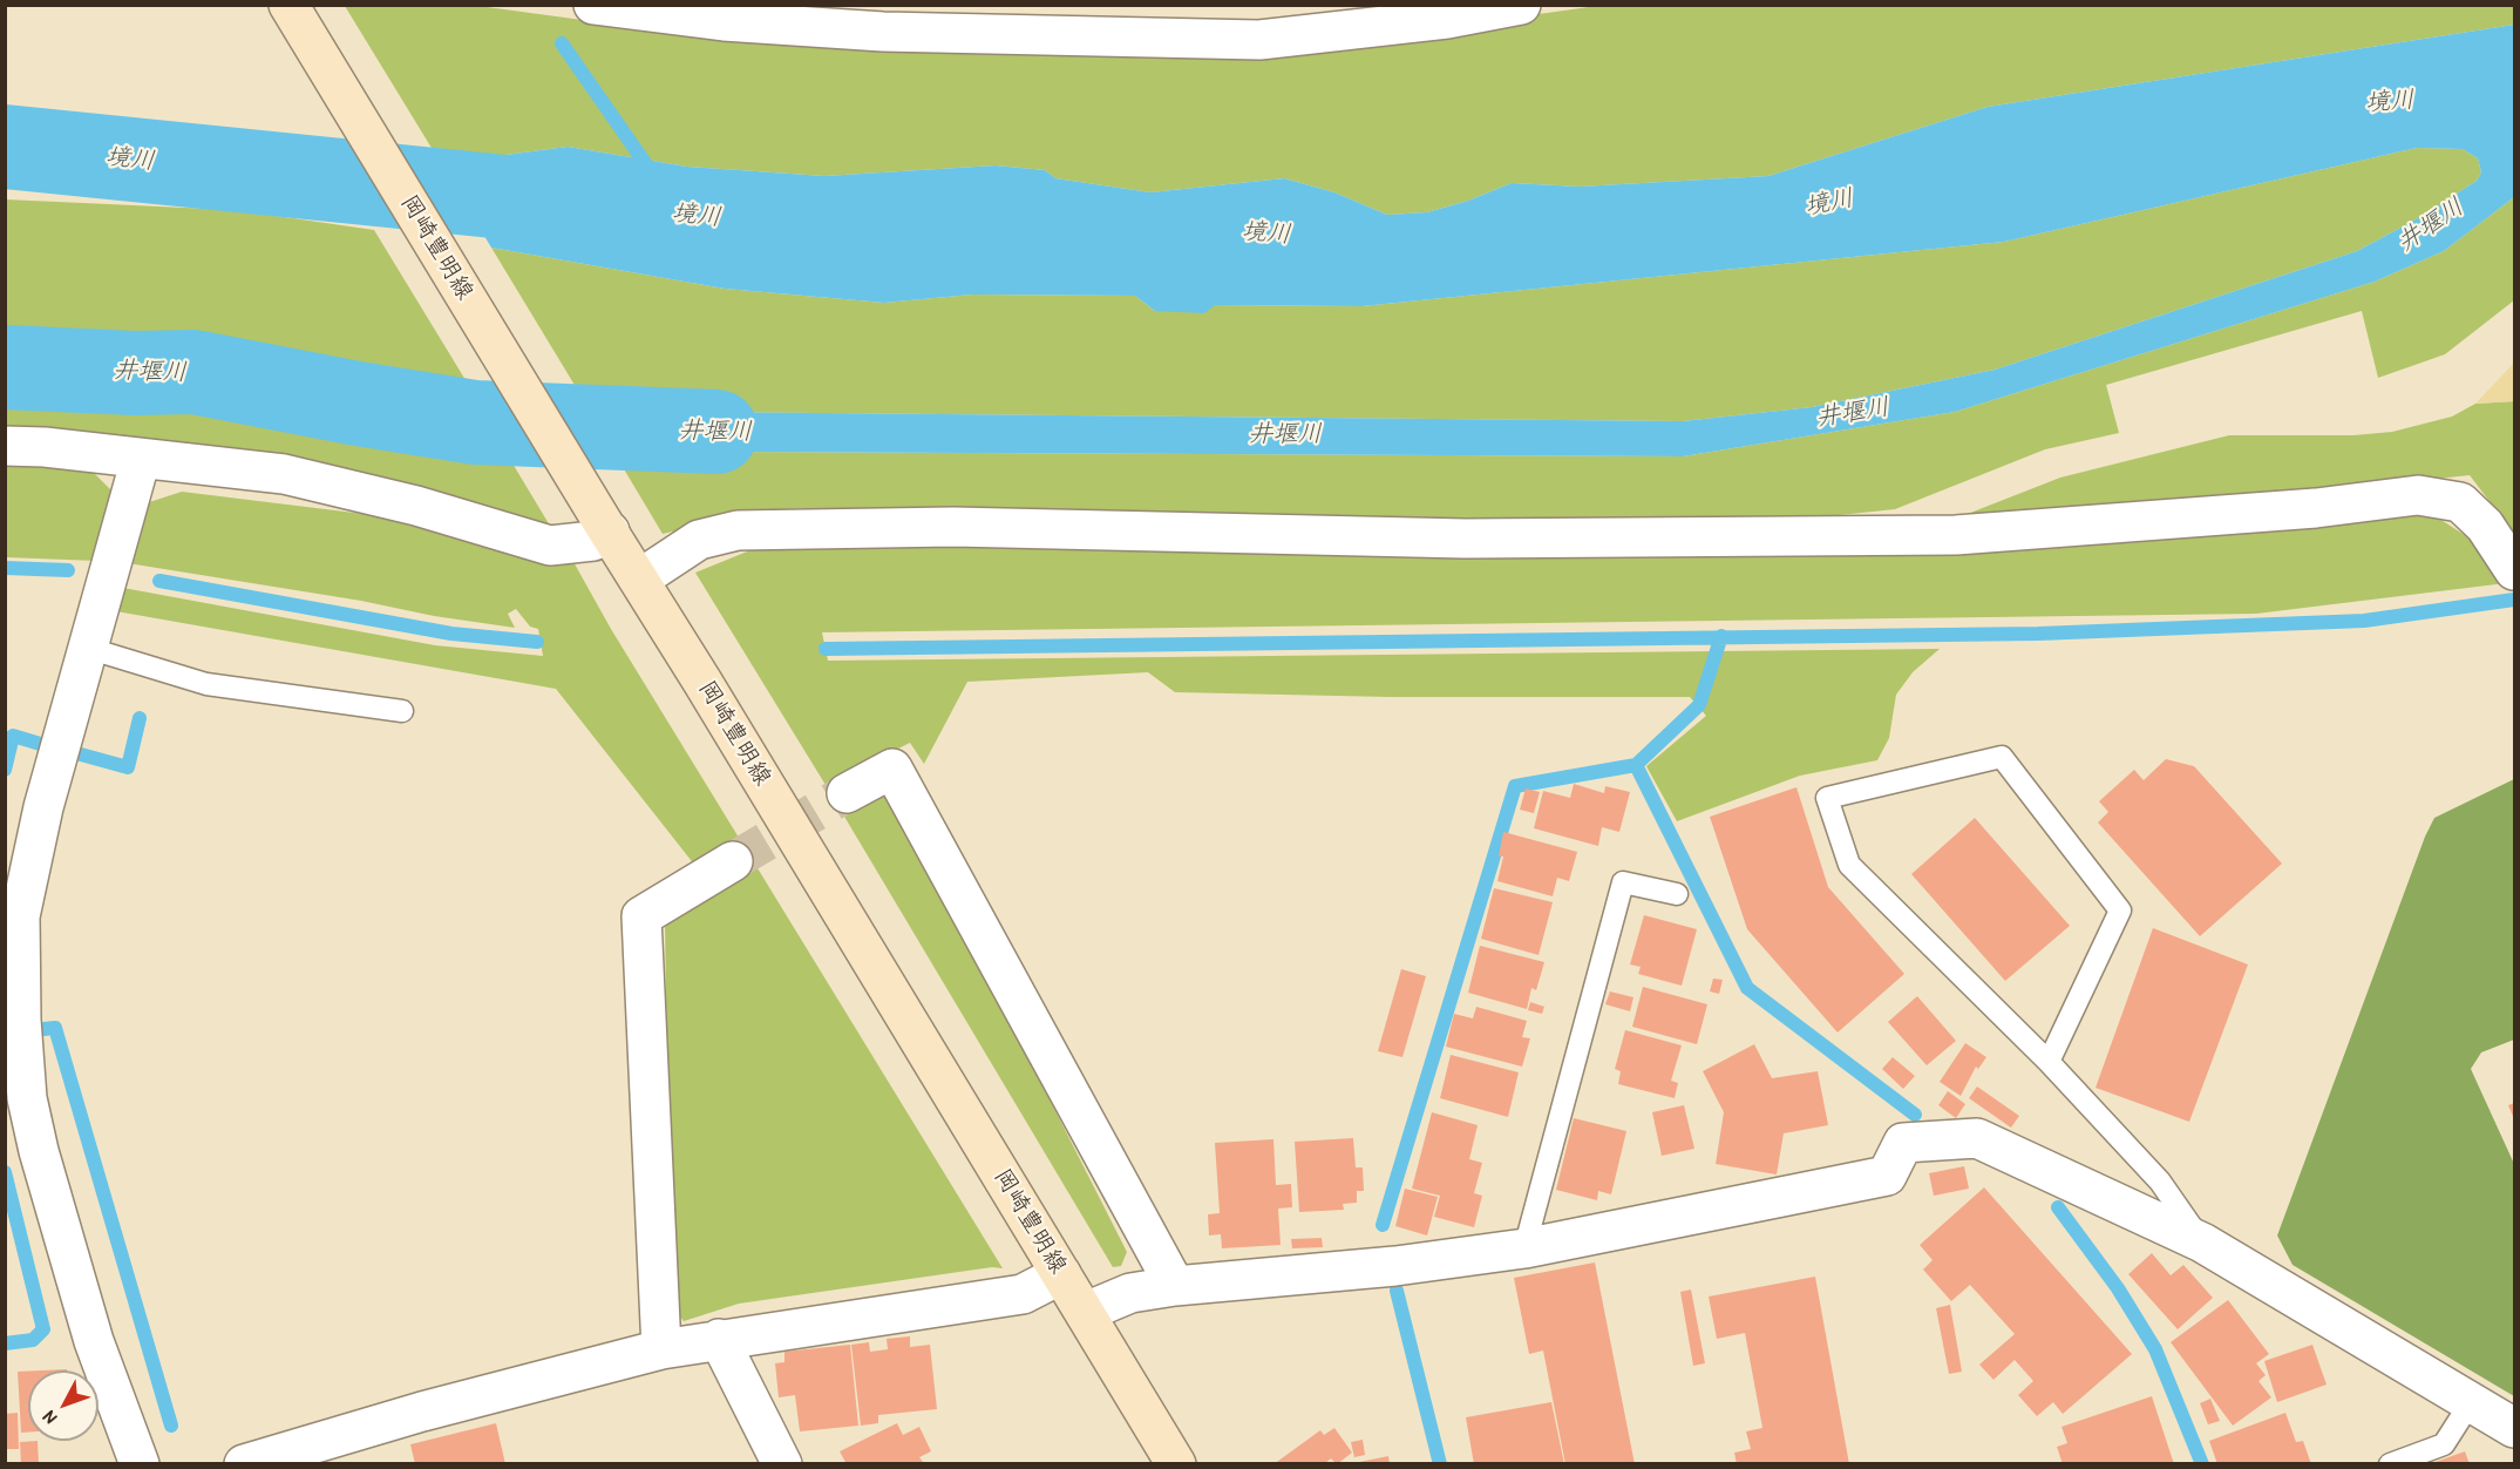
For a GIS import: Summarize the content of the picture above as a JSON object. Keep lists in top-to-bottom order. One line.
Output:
{"streets":{"main road":["岡崎豊明線"]},"water":["境川","井堰川"],"north":"bottom left"}
